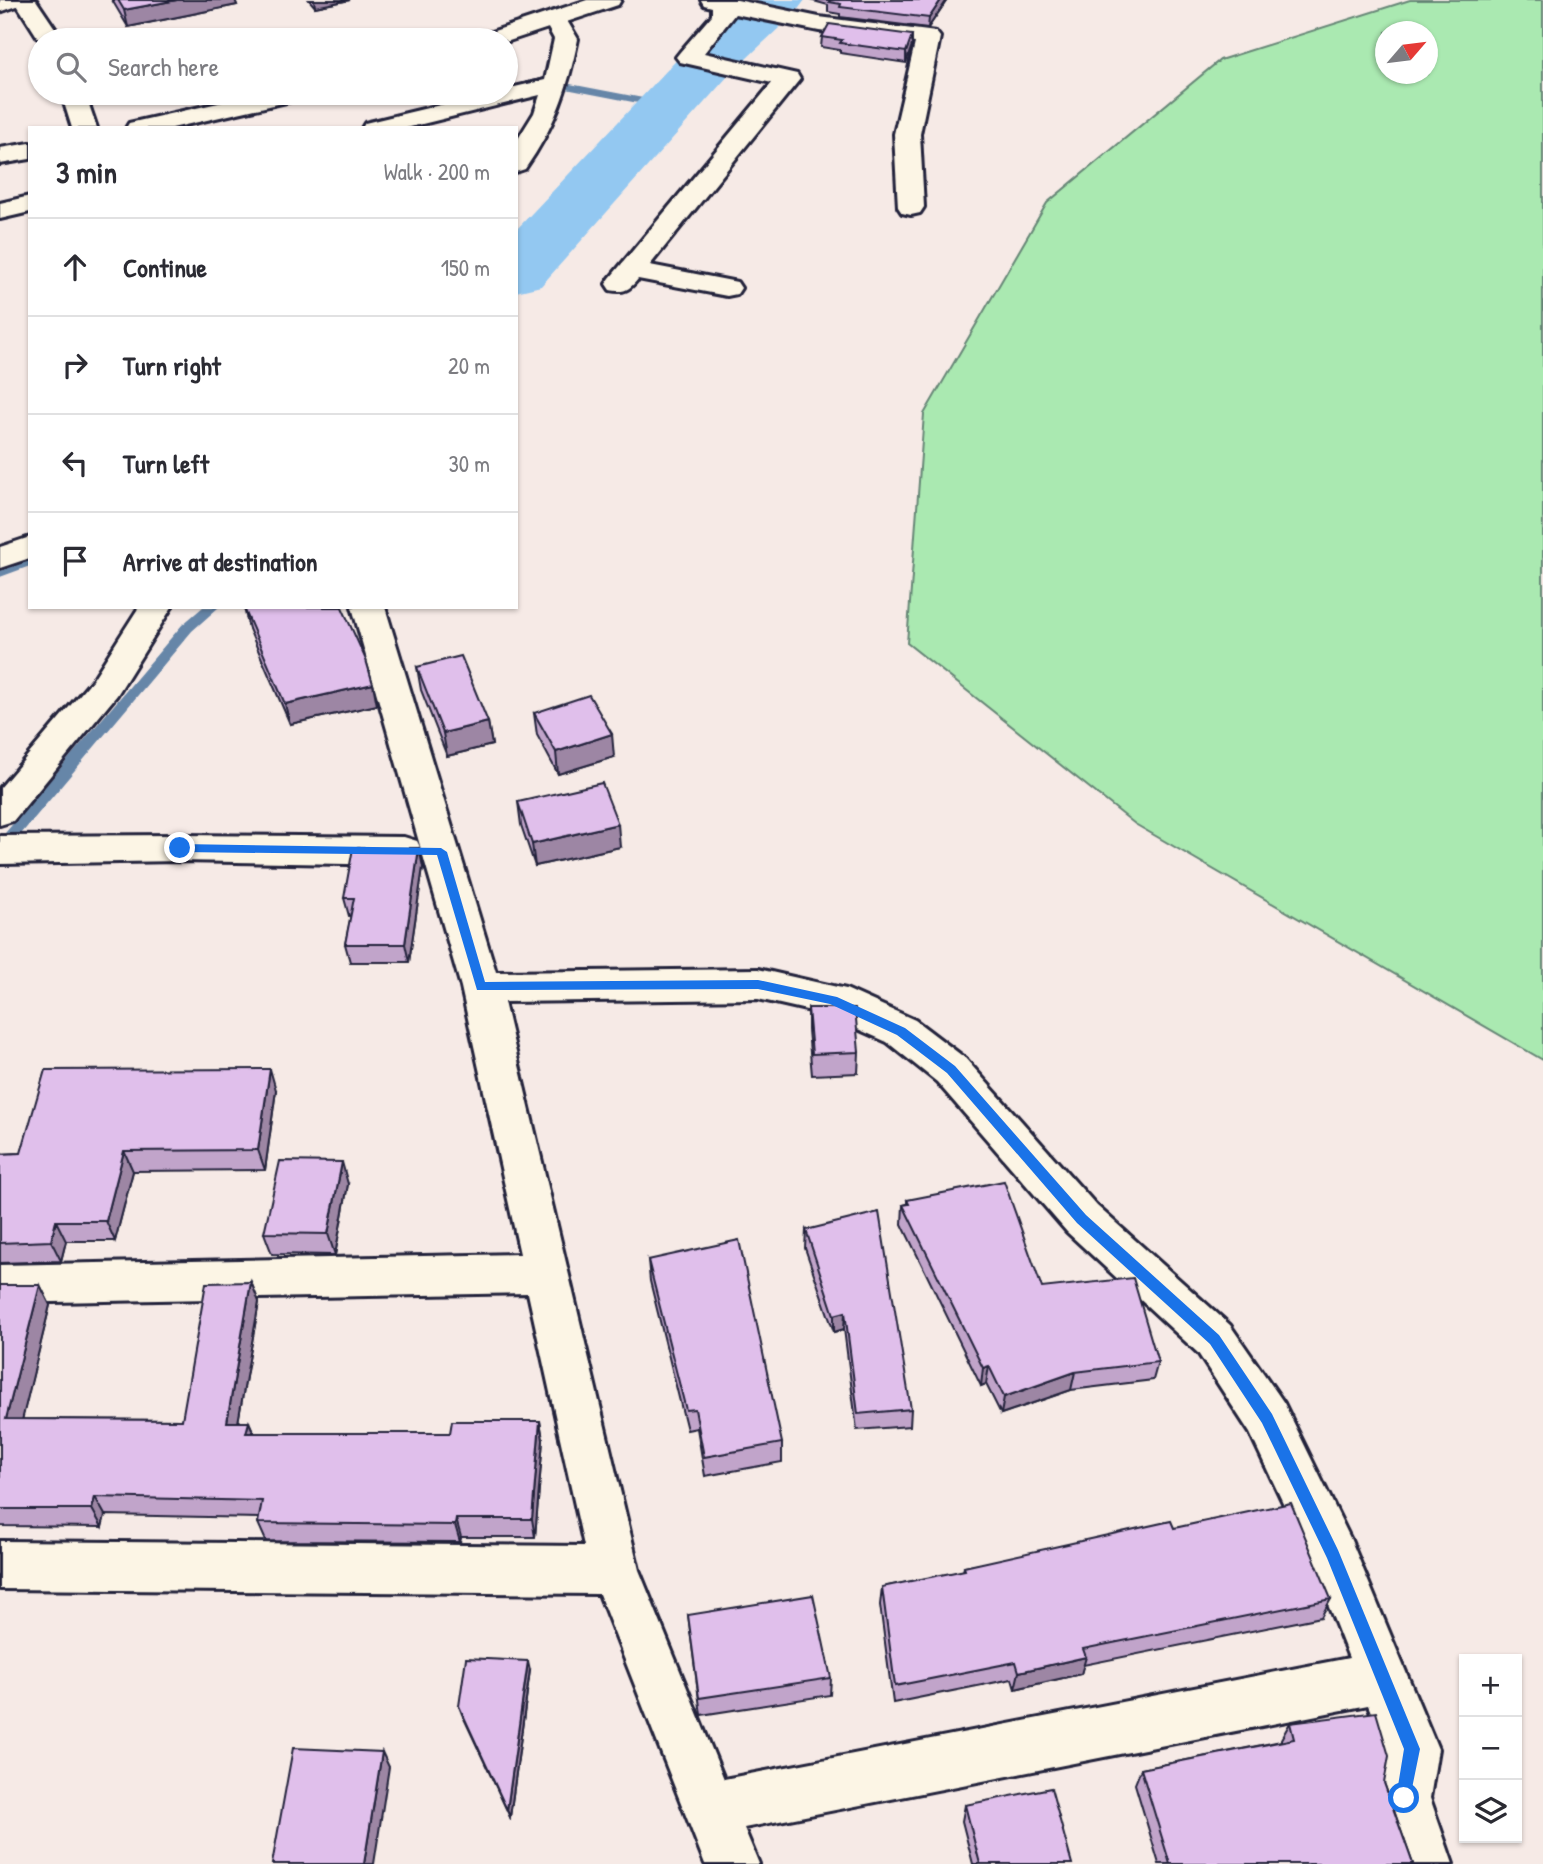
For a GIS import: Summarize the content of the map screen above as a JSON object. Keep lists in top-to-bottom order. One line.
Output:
{"north":"top right","page":{"search":"Search here","heading":["3 min","Walk · 200 m"],"list":[["Continue","150 m"],["Turn right","20 m"],["Turn left","30 m"],"Arrive at destination"],"map_buttons":["+","−"]}}
